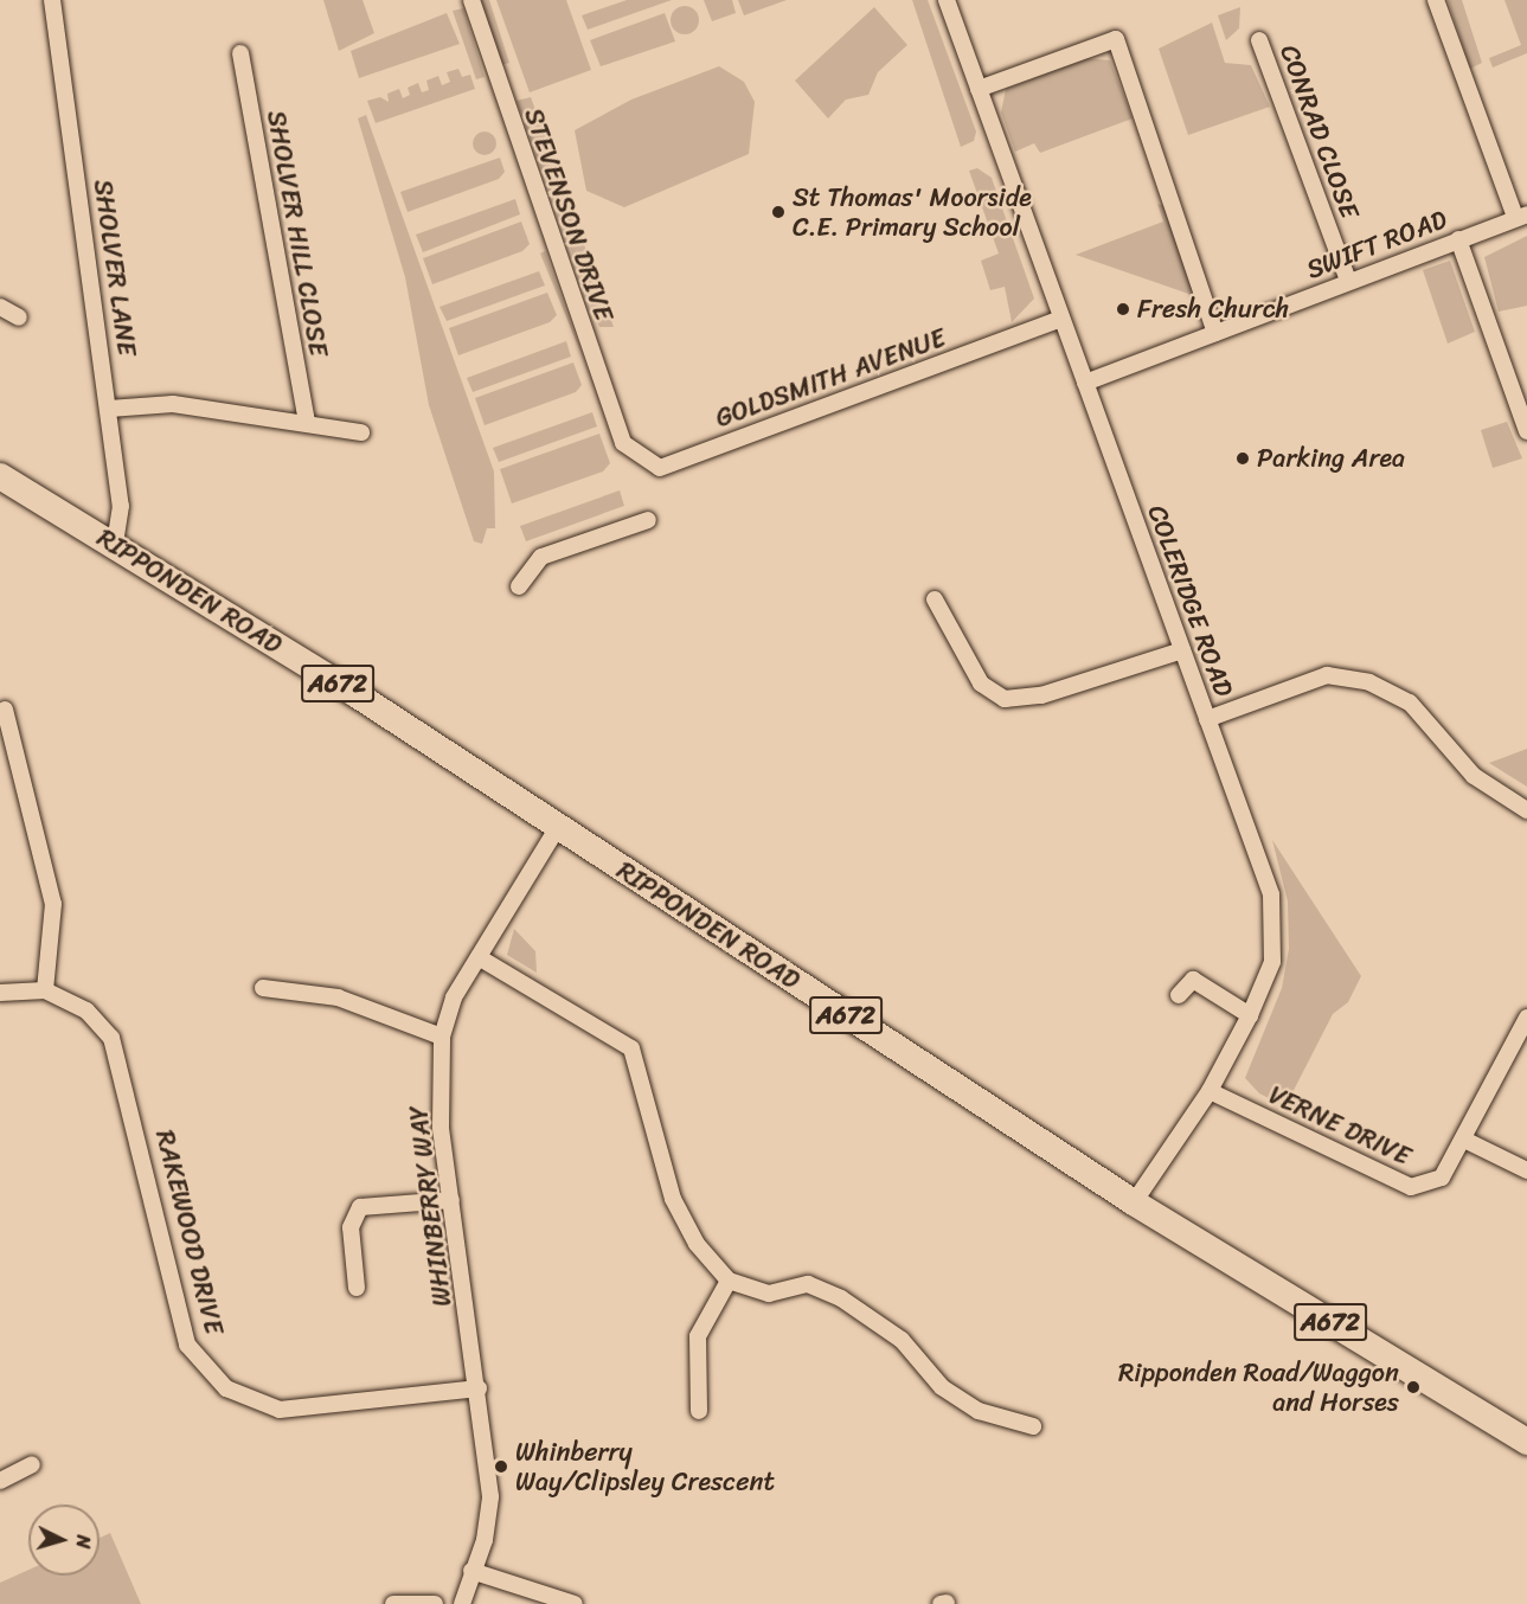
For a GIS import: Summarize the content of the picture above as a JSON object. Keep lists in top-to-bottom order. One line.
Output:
{"streets":{"main road":["RIPPONDEN ROAD","A672"],"street":["CONRAD CLOSE","STEVENSON DRIVE","SHOLVER HILL CLOSE","SWIFT ROAD","SHOLVER LANE","GOLDSMITH AVENUE","COLERIDGE ROAD","VERNE DRIVE","WHINBERRY WAY","RAKEWOOD DRIVE"]},"crossings":[["CONRAD CLOSE","SWIFT ROAD"],["STEVENSON DRIVE","GOLDSMITH AVENUE"],["SWIFT ROAD","COLERIDGE ROAD"],["SHOLVER LANE","RIPPONDEN ROAD"],["GOLDSMITH AVENUE","COLERIDGE ROAD"],["RIPPONDEN ROAD","COLERIDGE ROAD"],["RIPPONDEN ROAD","WHINBERRY WAY"],["COLERIDGE ROAD","VERNE DRIVE"],["WHINBERRY WAY","RAKEWOOD DRIVE"]],"places":["St Thomas' Moorside C.E. Primary School","Fresh Church","Parking Area","Ripponden Road/Waggon and Horses","Whinberry Way/Clipsley Crescent"],"north":"right"}
